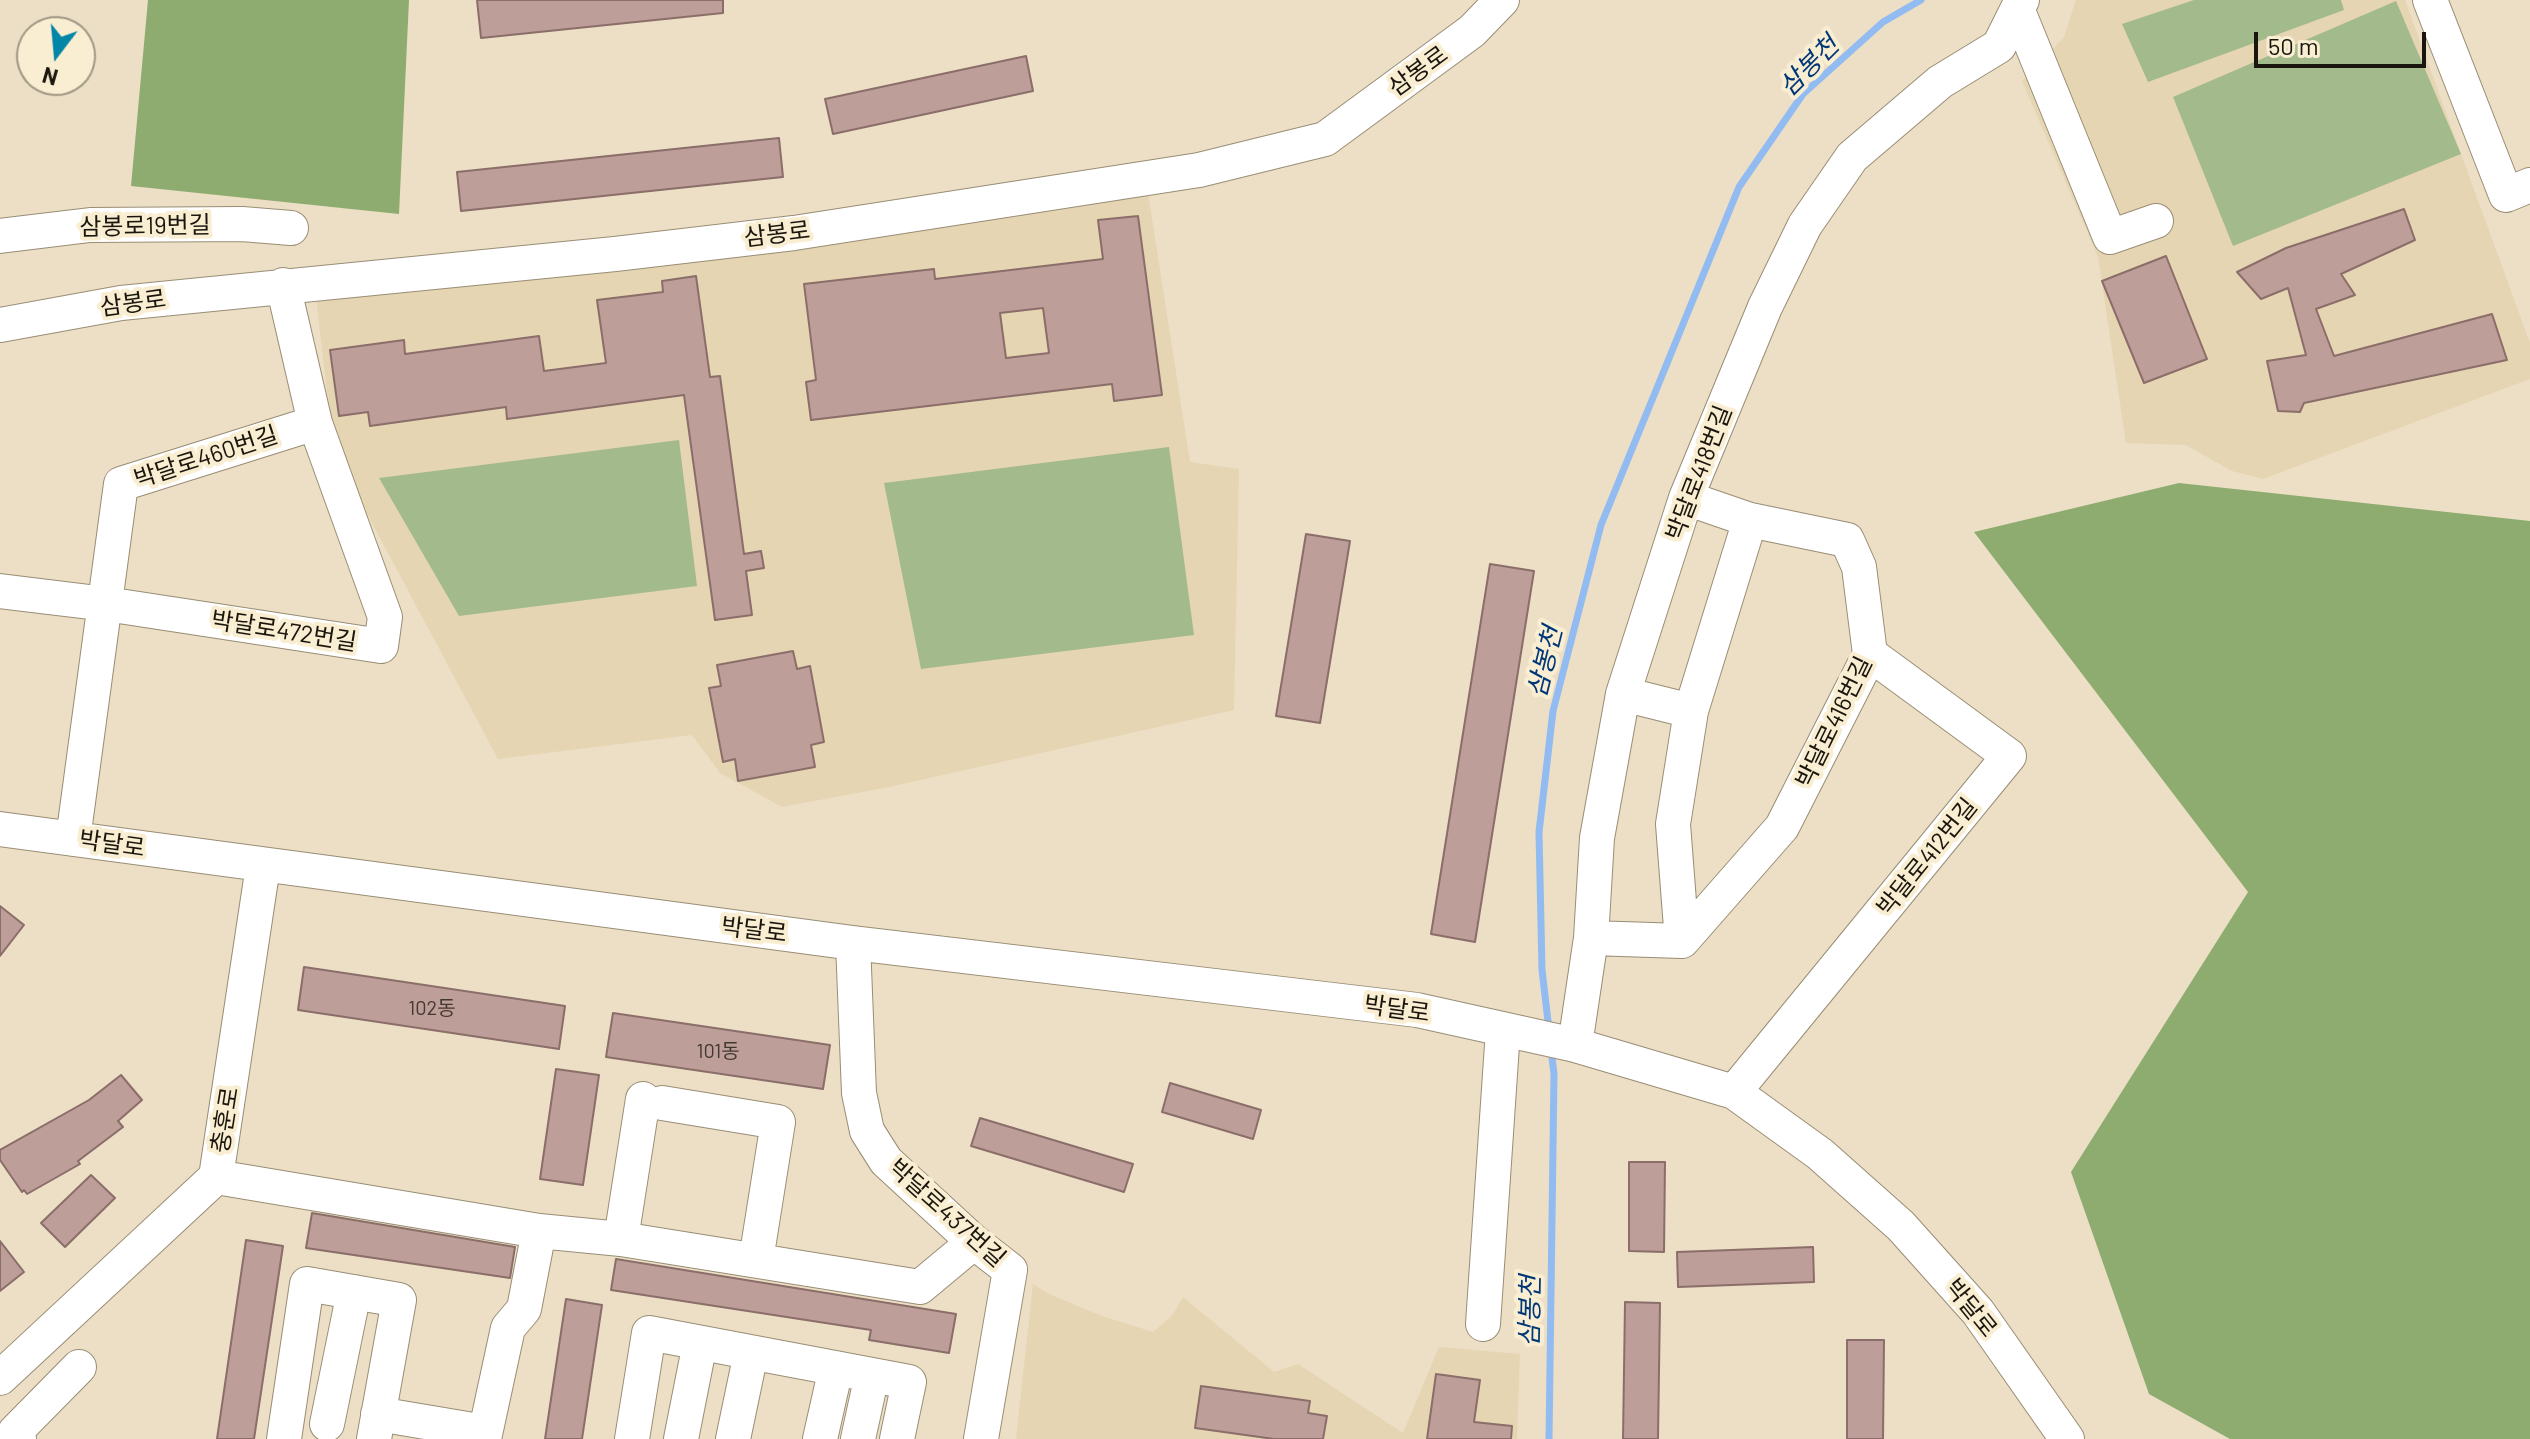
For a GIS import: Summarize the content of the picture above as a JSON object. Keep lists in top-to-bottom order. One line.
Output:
{"streets":{"street":["삼봉로","삼봉로19번길","박달로460번길","박달로418번길","박달로472번길","박달로416번길","박달로","박달로412번길","충훈로","박달로437번길"]},"crossings":[["박달로460번길","박달로472번길"],["박달로460번길","박달로"],["박달로418번길","박달로416번길"],["박달로418번길","박달로"],["박달로416번길","박달로412번길"],["박달로","박달로412번길"],["박달로","충훈로"],["박달로","박달로437번길"]],"water":["삼봉천"],"house_numbers":["102동","101동"],"scale_bar":"50 m","north":"bottom"}
